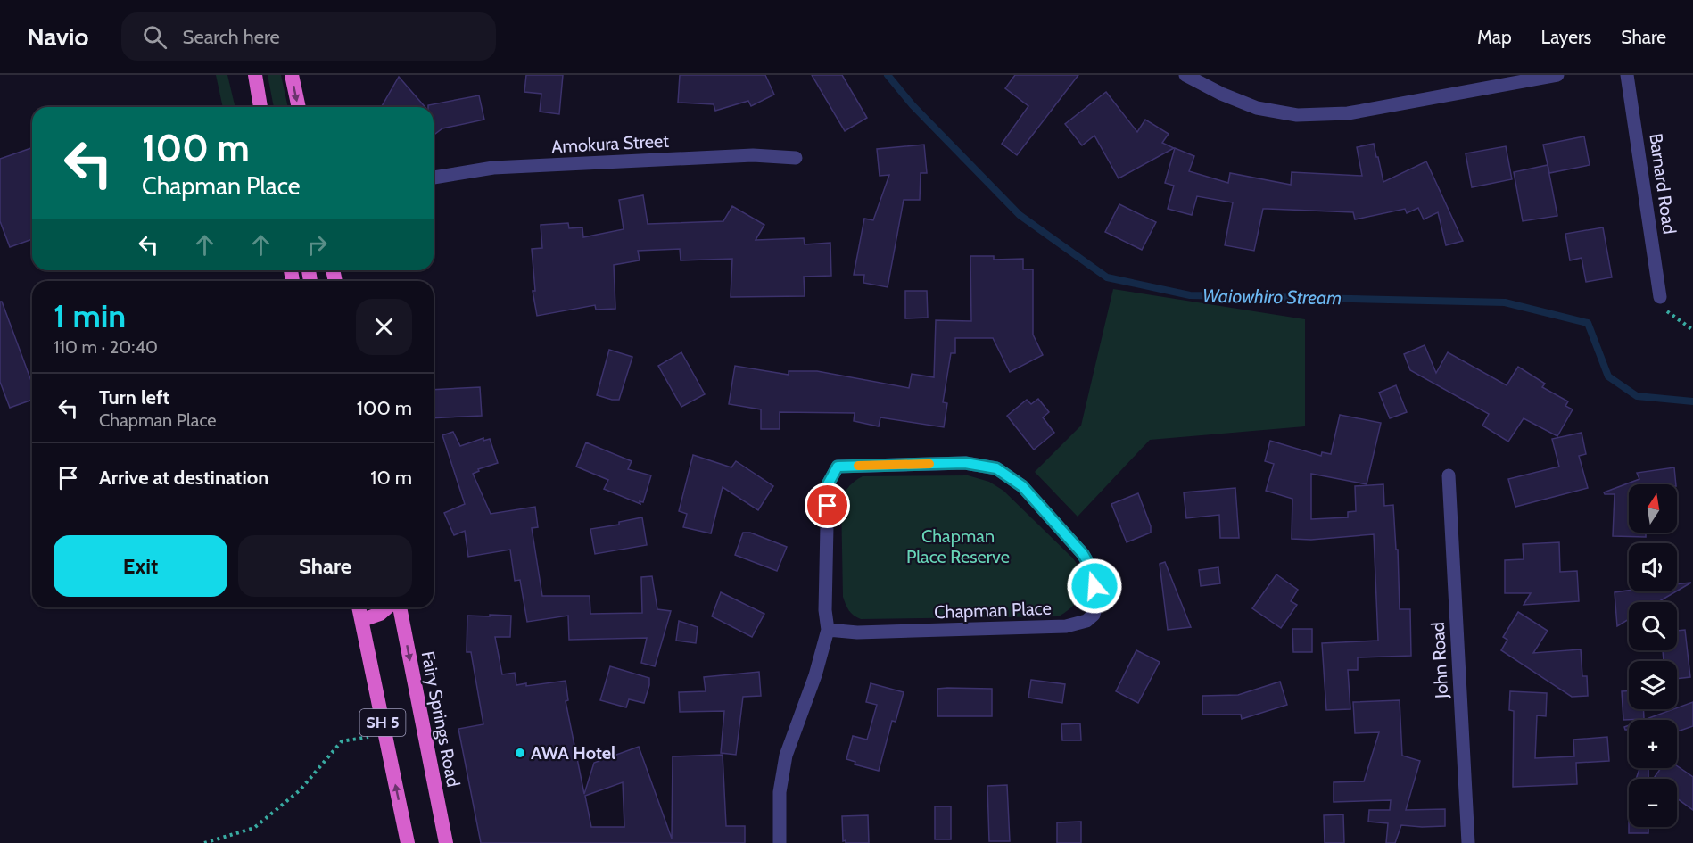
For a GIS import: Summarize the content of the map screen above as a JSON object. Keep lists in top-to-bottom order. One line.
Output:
{"streets":{"highway":["Fairy Springs Road","SH 5"],"street":["Amokura Street","Barnard Road","Chapman Place","John Road"]},"water":["Waiowhiro Stream"],"parks":["Chapman Place Reserve"],"places":["AWA Hotel"],"north":"top","page":{"header":"Navio","search":"Search here","nav":["Map","Layers","Share"],"turn":["100 m","Chapman Place"],"heading":["1 min","110 m · 20:40"],"list":[{"name":"Turn left","note":"Chapman Place","value":"100 m"},{"name":"Arrive at destination","value":"10 m"}],"map_buttons":["+","−"],"buttons":["Exit","Share"]}}
